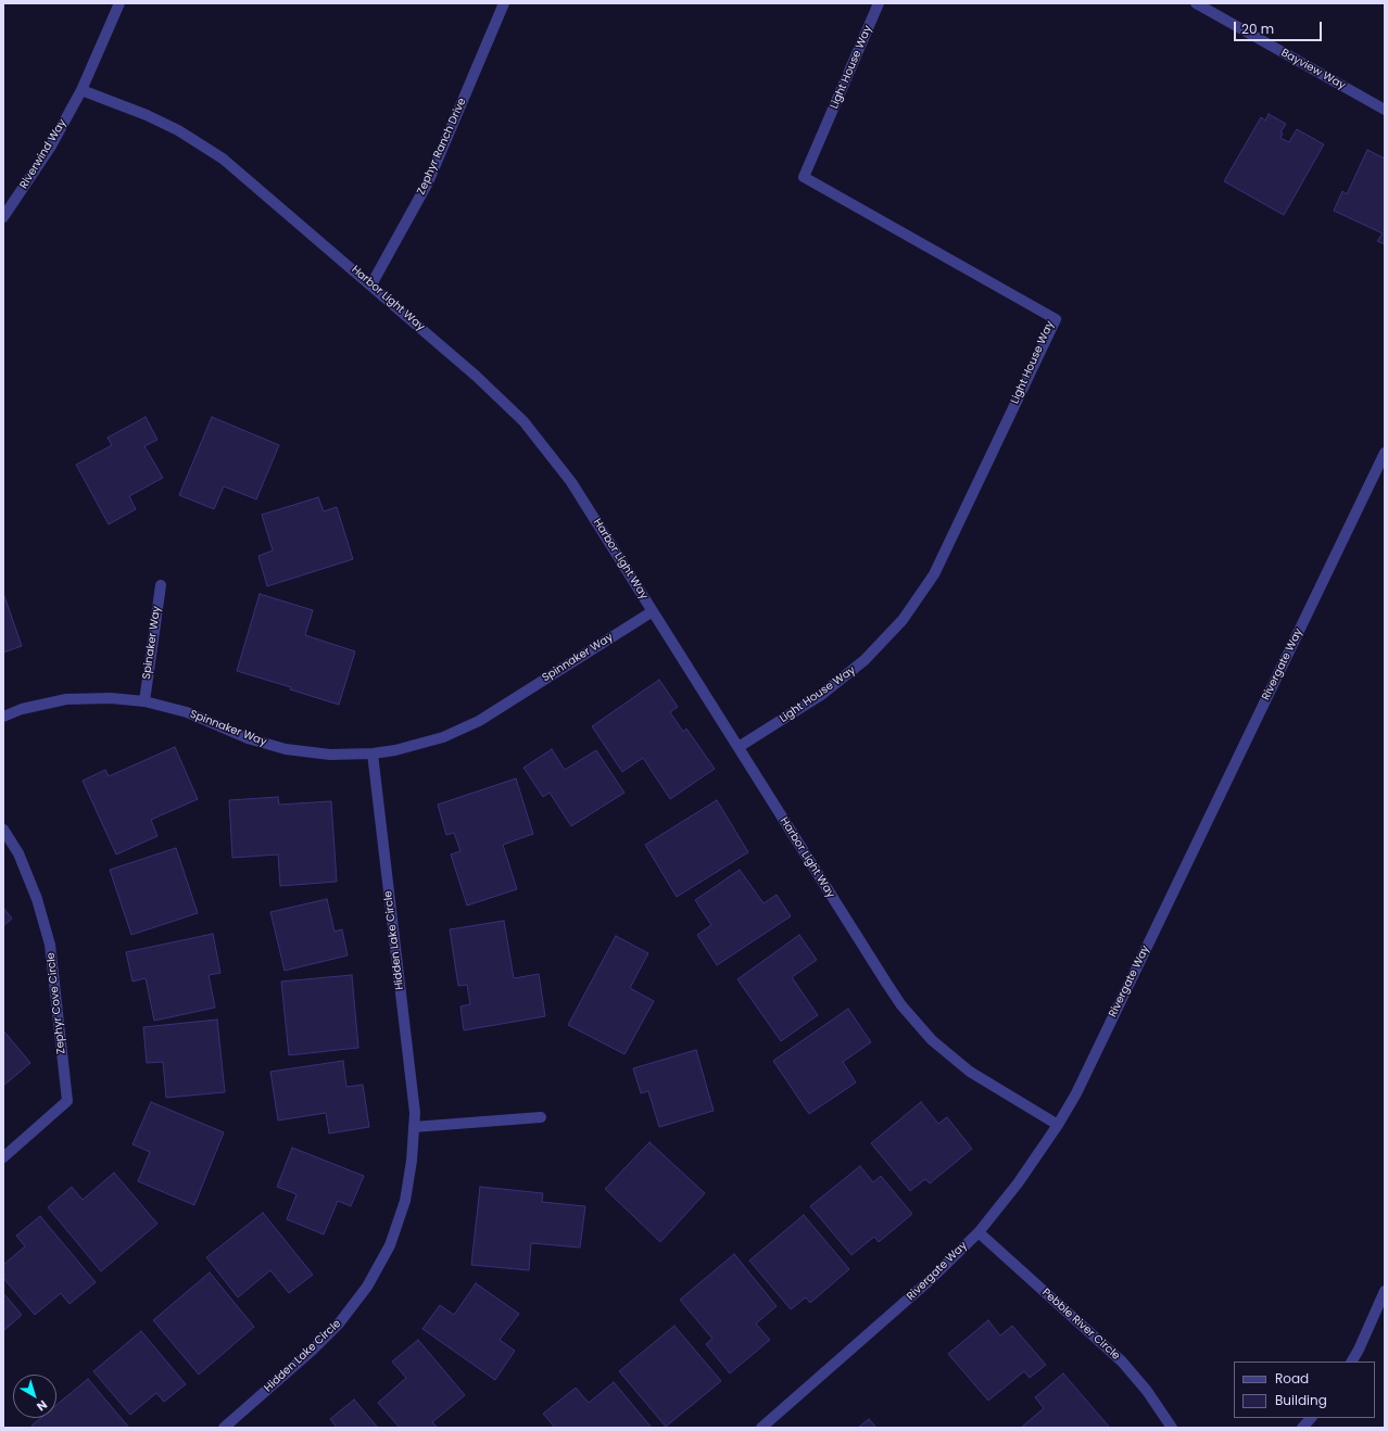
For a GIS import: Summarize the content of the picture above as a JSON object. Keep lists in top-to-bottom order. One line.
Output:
{"streets":{"street":["Light House Way","Bayview Way","Zephyr Ranch Drive","Riverwind Way","Harbor Light Way","Spinaker Way","Spinnaker Way","Rivergate Way","Hidden Lake Circle","Zephyr Cove Circle","Pebble River Circle"]},"crossings":[["Light House Way","Harbor Light Way"],["Zephyr Ranch Drive","Harbor Light Way"],["Riverwind Way","Harbor Light Way"],["Harbor Light Way","Spinnaker Way"],["Harbor Light Way","Rivergate Way"],["Spinaker Way","Spinnaker Way"],["Spinnaker Way","Hidden Lake Circle"],["Rivergate Way","Pebble River Circle"]],"legend":["Road","Building"],"scale_bar":"20 m","north":"bottom right"}
